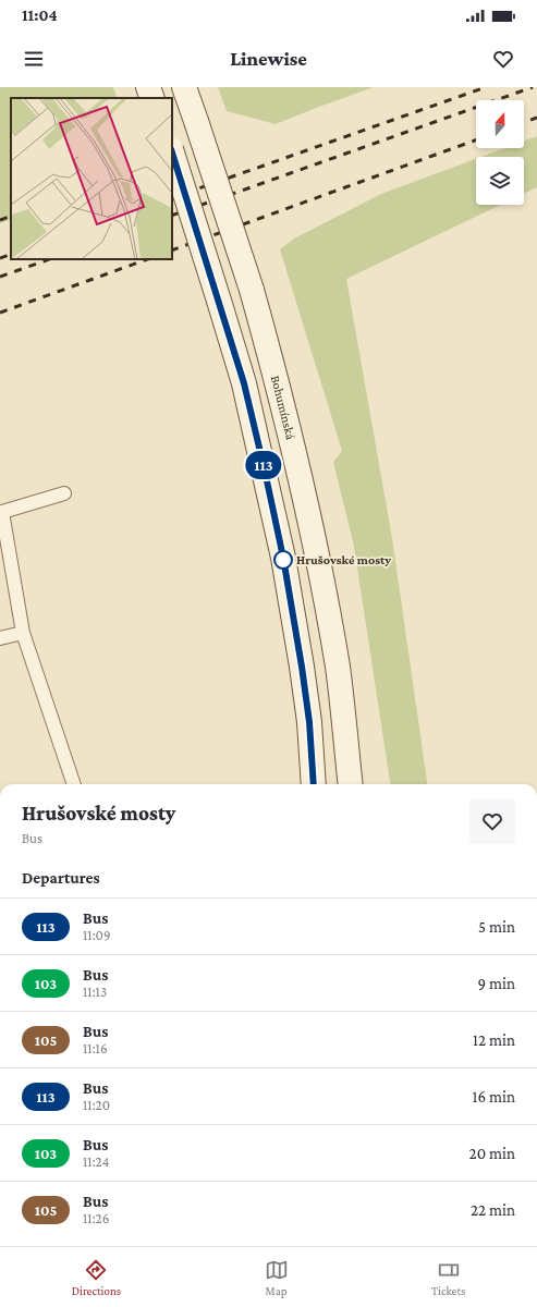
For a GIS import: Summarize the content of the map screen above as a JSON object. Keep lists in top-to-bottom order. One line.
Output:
{"streets":{"main road":["Bohumínská"]},"places":["Hrušovské mosty"],"lines":["bus line 113"],"north":"top","page":{"status":"11:04","header":"Linewise","on_map":"113","heading":[["Hrušovské mosty","Bus"],"Departures"],"list":[{"mark":"113","name":"Bus","note":"11:09","value":"5 min"},{"mark":"103","name":"Bus","note":"11:13","value":"9 min"},{"mark":"105","name":"Bus","note":"11:16","value":"12 min"},{"mark":"113","name":"Bus","note":"11:20","value":"16 min"},{"mark":"103","name":"Bus","note":"11:24","value":"20 min"},{"mark":"105","name":"Bus","note":"11:26","value":"22 min"}],"tabs":["Directions","Map","Tickets"]}}
